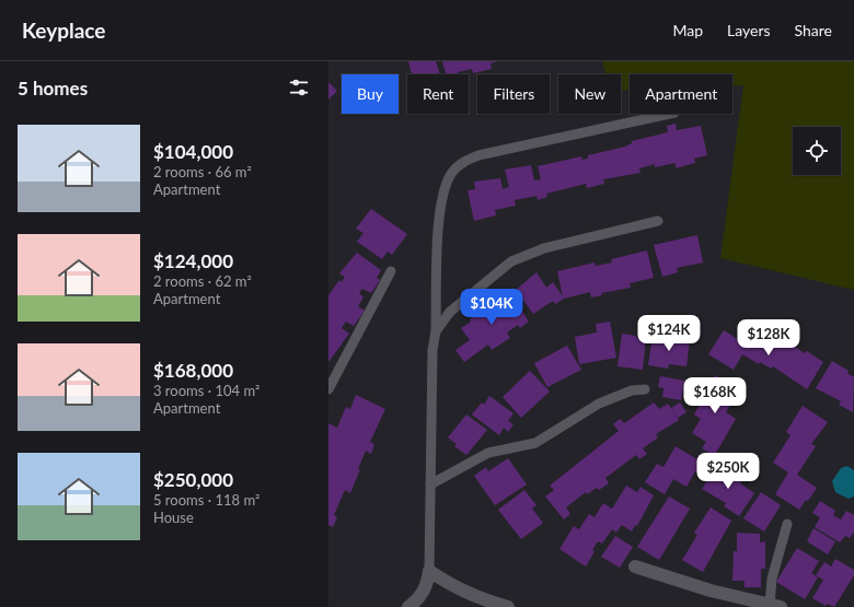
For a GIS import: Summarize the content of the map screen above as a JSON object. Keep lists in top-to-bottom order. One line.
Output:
{"page":{"header":"Keyplace","nav":["Map","Layers","Share"],"heading":"5 homes","chip":["Buy","Rent","Filters","New","Apartment"],"list":[{"name":"$104,000","note":"2 rooms · 66 m² · Apartment"},{"name":"$124,000","note":"2 rooms · 62 m² · Apartment"},{"name":"$168,000","note":"3 rooms · 104 m² · Apartment"},{"name":"$250,000","note":"5 rooms · 118 m² · House"}],"price":["$104K","$124K","$128K","$168K","$250K"]}}
